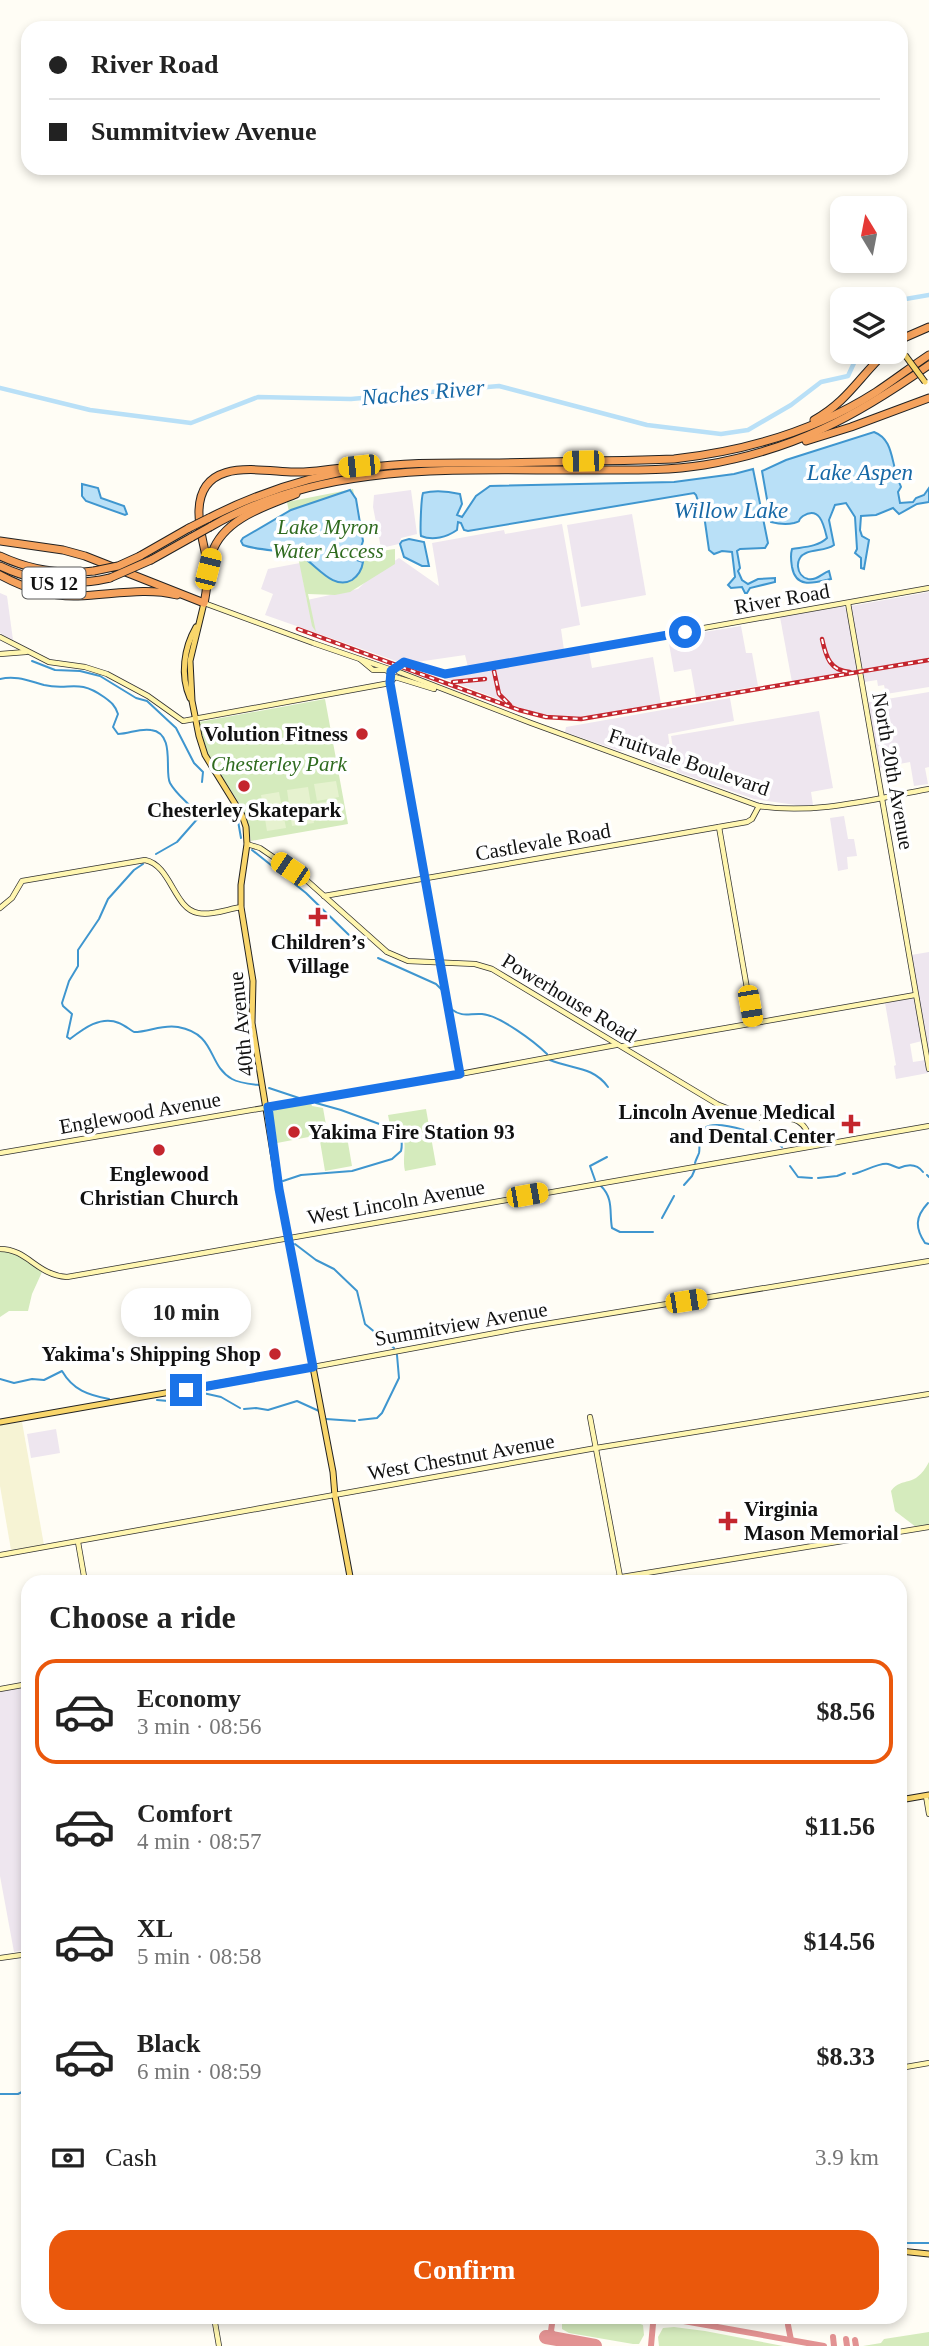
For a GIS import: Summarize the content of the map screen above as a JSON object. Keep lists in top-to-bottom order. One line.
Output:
{"streets":{"highway":["US 12"],"main road":["40th Avenue","Summitview Avenue"],"street":["River Road","Fruitvale Boulevard","North 20th Avenue","Castlevale Road","Powerhouse Road","Englewood Avenue","West Lincoln Avenue","West Chestnut Avenue"]},"crossings":[["River Road","Fruitvale Boulevard"],["River Road","North 20th Avenue"],["Fruitvale Boulevard","North 20th Avenue"],["Fruitvale Boulevard","Castlevale Road"],["Fruitvale Boulevard","40th Avenue"],["North 20th Avenue","Englewood Avenue"],["Castlevale Road","Powerhouse Road"],["Powerhouse Road","40th Avenue"],["Powerhouse Road","Englewood Avenue"],["Powerhouse Road","West Lincoln Avenue"],["40th Avenue","Englewood Avenue"],["40th Avenue","West Lincoln Avenue"],["40th Avenue","Summitview Avenue"],["40th Avenue","West Chestnut Avenue"]],"water":["Naches River","Lake Aspen","Willow Lake"],"parks":["Lake Myron Water Access","Chesterley Park"],"places":{"other":["Volution Fitness","Chesterley Skatepark","Yakima Fire Station 93","Englewood Christian Church","Yakima's Shipping Shop"],"health":["Children’s Village","Lincoln Avenue Medical and Dental Center","Virginia Mason Memorial"]},"north":"top","page":{"banner":["River Road","Summitview Avenue"],"bubble":"10 min","heading":"Choose a ride","list":[{"name":"Economy","note":"3 min · 08:56","value":"$8.56"},{"name":"Comfort","note":"4 min · 08:57","value":"$11.56"},{"name":"XL","note":"5 min · 08:58","value":"$14.56"},{"name":"Black","note":"6 min · 08:59","value":"$8.33"}],"pay":["Cash","3.9 km"],"buttons":"Confirm"}}
